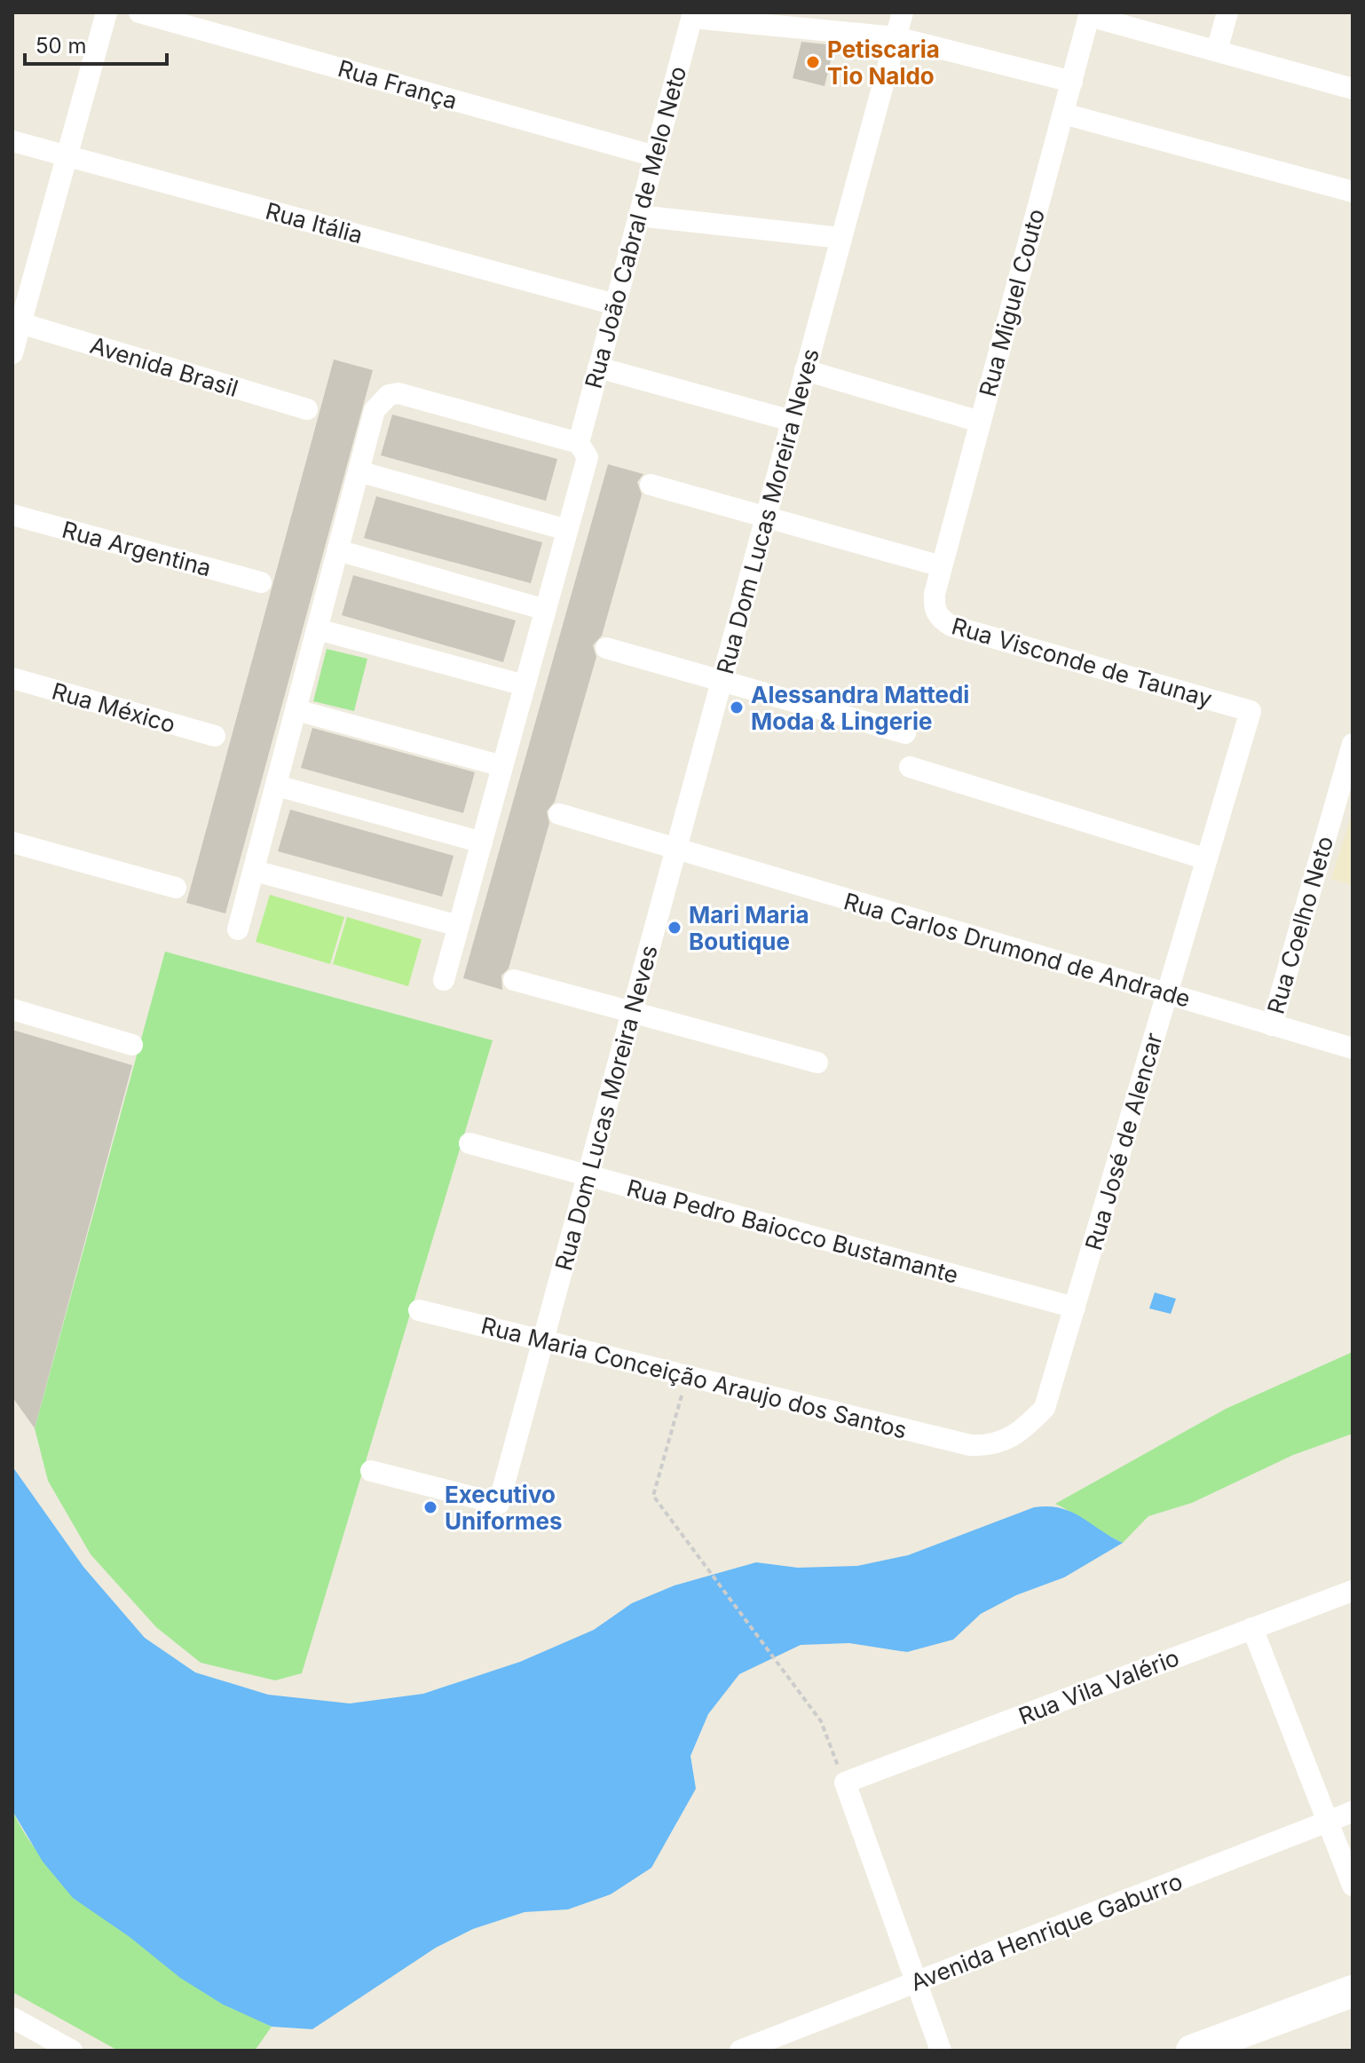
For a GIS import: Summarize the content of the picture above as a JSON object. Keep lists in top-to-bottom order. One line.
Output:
{"streets":{"street":["Rua França","Rua Itália","Rua João Cabral de Melo Neto","Rua Miguel Couto","Avenida Brasil","Rua Dom Lucas Moreira Neves","Rua Argentina","Rua Visconde de Taunay","Rua México","Rua Coelho Neto","Rua Carlos Drumond de Andrade","Rua José de Alencar","Rua Pedro Baiocco Bustamante","Rua Maria Conceição Araujo dos Santos","Rua Vila Valério","Avenida Henrique Gaburro"]},"crossings":[["Rua França","Rua João Cabral de Melo Neto"],["Rua Itália","Rua João Cabral de Melo Neto"],["Rua Miguel Couto","Rua Visconde de Taunay"],["Rua Dom Lucas Moreira Neves","Rua Carlos Drumond de Andrade"],["Rua Dom Lucas Moreira Neves","Rua Pedro Baiocco Bustamante"],["Rua Dom Lucas Moreira Neves","Rua Maria Conceição Araujo dos Santos"],["Rua Visconde de Taunay","Rua José de Alencar"],["Rua Coelho Neto","Rua Carlos Drumond de Andrade"],["Rua Carlos Drumond de Andrade","Rua José de Alencar"],["Rua José de Alencar","Rua Pedro Baiocco Bustamante"],["Rua José de Alencar","Rua Maria Conceição Araujo dos Santos"]],"places":["Petiscaria Tio Naldo","Alessandra Mattedi Moda & Lingerie","Mari Maria Boutique","Executivo Uniformes"],"scale_bar":"50 m"}
